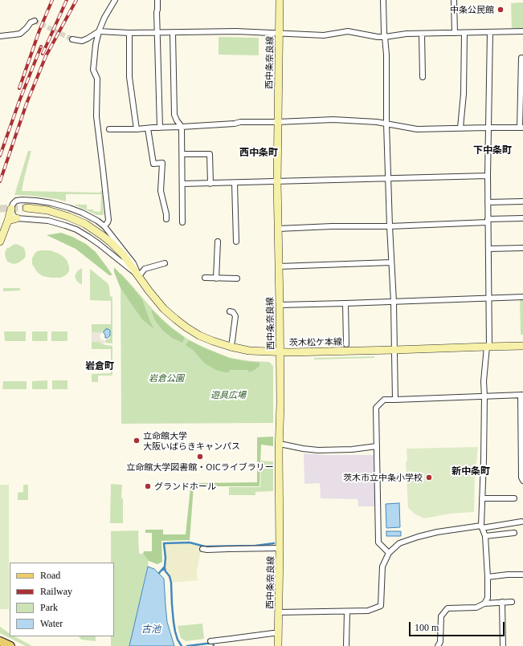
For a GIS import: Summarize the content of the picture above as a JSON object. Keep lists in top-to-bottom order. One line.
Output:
{"streets":{"street":["西中条奈良線","茨木松ケ本線"]},"crossings":[["西中条奈良線","茨木松ケ本線"]],"districts":["下中条町","西中条町","岩倉町","新中条町"],"water":["古池"],"parks":["岩倉公園","遊具広場"],"places":["中条公民館","立命館大学 大阪いばらきキャンパス","立命館大学図書館・OICライブラリー","茨木市立中条小学校","グランドホール"],"legend":["Road","Railway","Park","Water"],"scale_bar":"100 m"}
